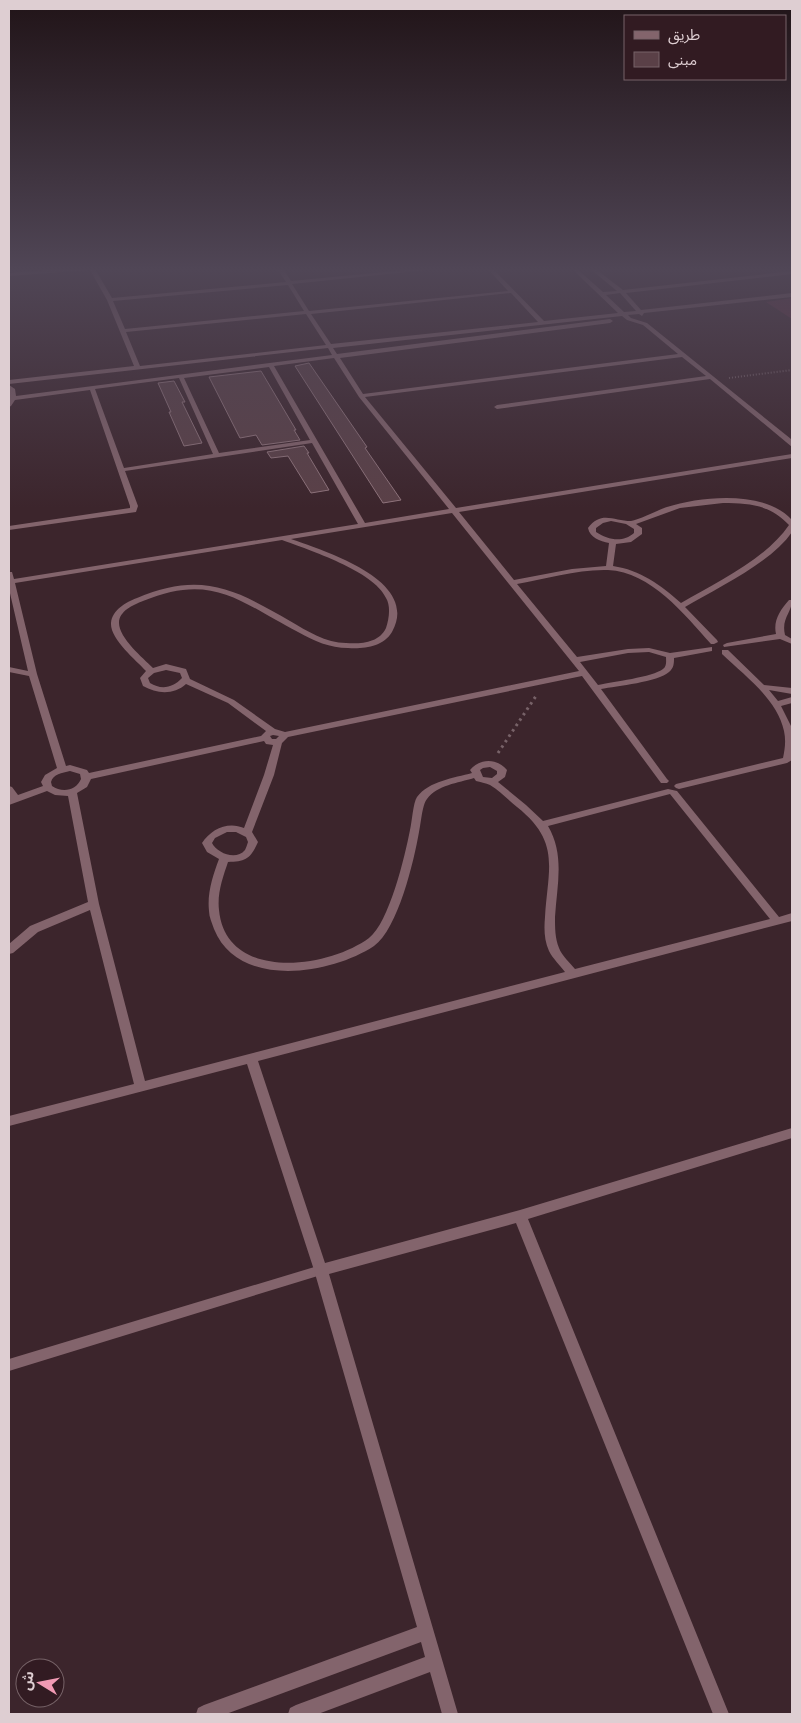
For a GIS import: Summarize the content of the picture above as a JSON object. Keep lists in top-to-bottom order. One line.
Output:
{"legend":["طريق","مبنى"],"north":"left"}
